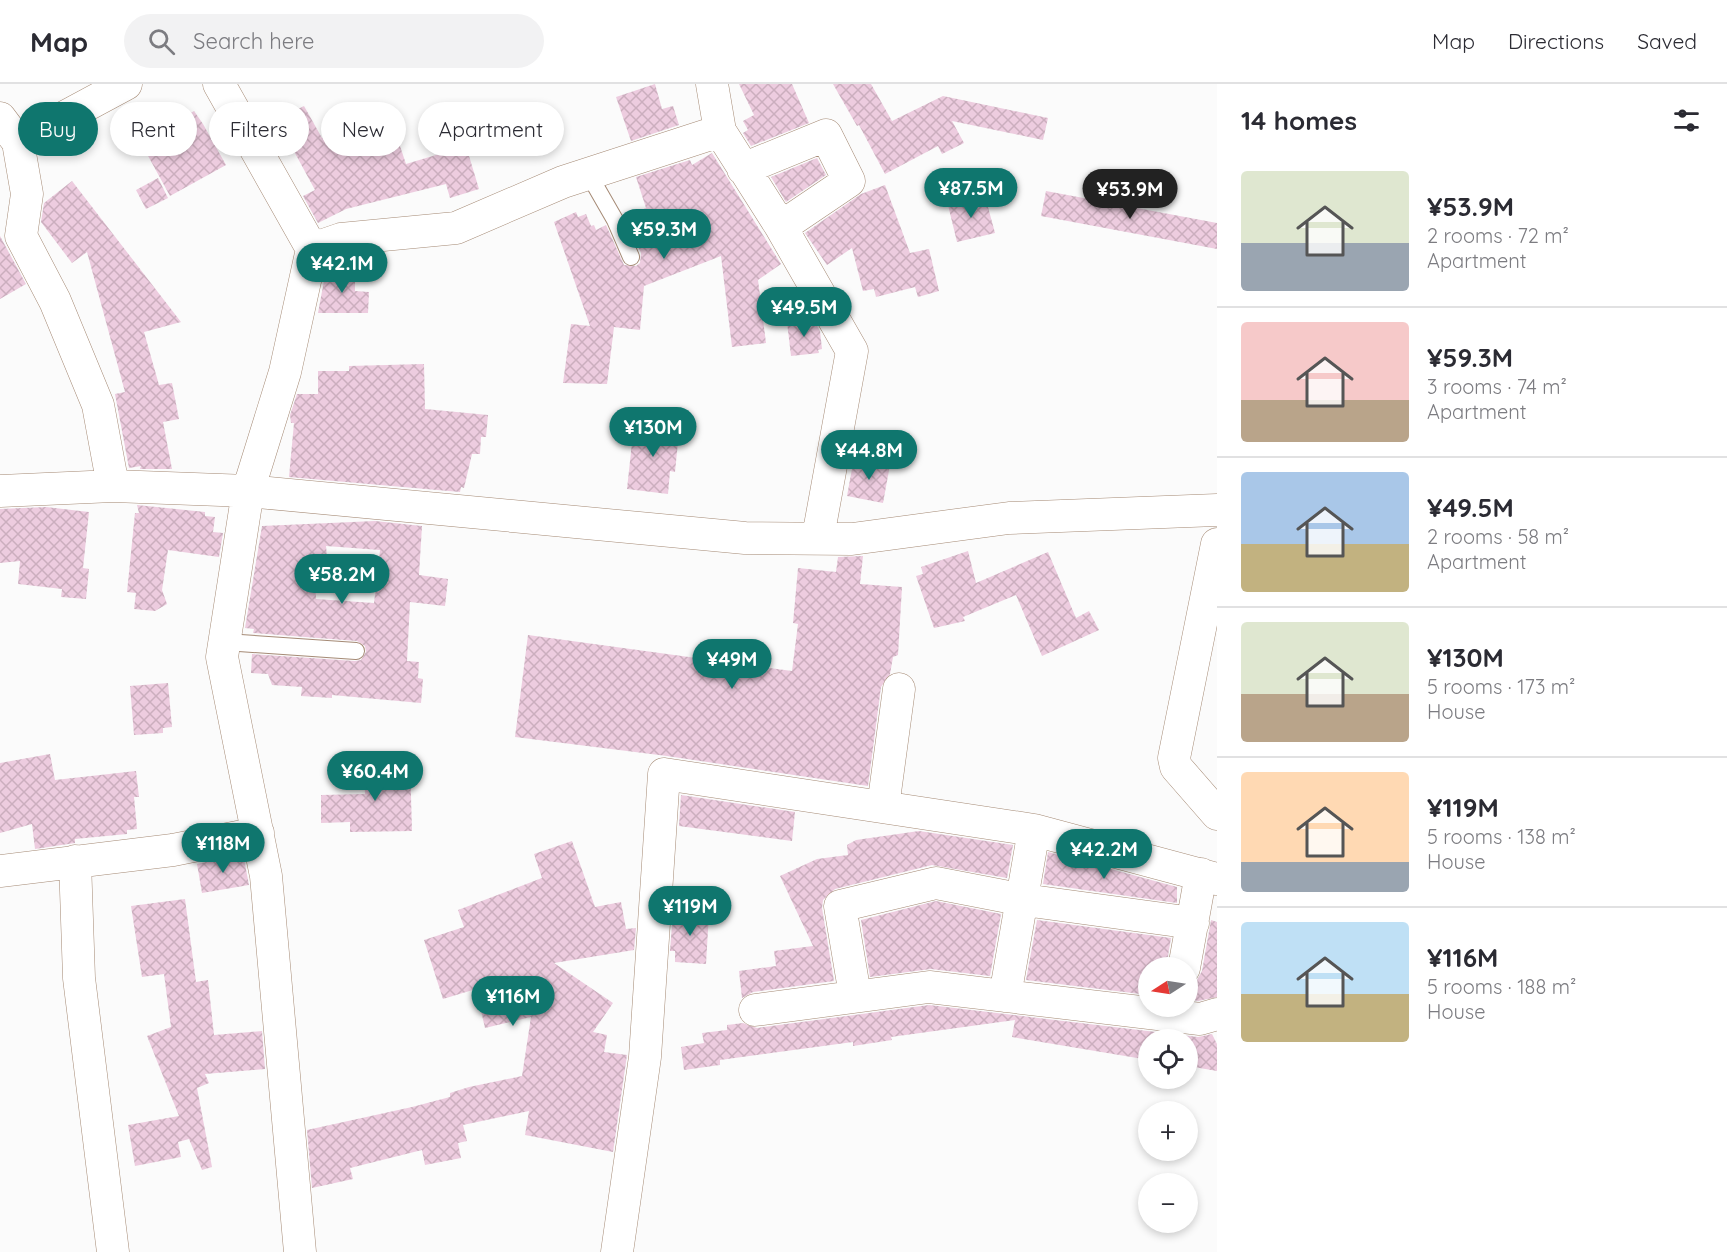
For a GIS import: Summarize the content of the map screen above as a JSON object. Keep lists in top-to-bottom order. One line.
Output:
{"north":"left","page":{"header":"Map","search":"Search here","nav":["Map","Directions","Saved"],"heading":"14 homes","chip":["Buy","Rent","Filters","New","Apartment"],"list":[{"name":"¥53.9M","note":"2 rooms · 72 m² · Apartment"},{"name":"¥59.3M","note":"3 rooms · 74 m² · Apartment"},{"name":"¥49.5M","note":"2 rooms · 58 m² · Apartment"},{"name":"¥130M","note":"5 rooms · 173 m² · House"},{"name":"¥119M","note":"5 rooms · 138 m² · House"},{"name":"¥116M","note":"5 rooms · 188 m² · House"}],"price":["¥87.5M","¥53.9M","¥59.3M","¥42.1M","¥49.5M","¥130M","¥44.8M","¥58.2M","¥49M","¥60.4M","¥118M","¥42.2M","¥119M","¥116M"],"map_buttons":["+","−"]}}
